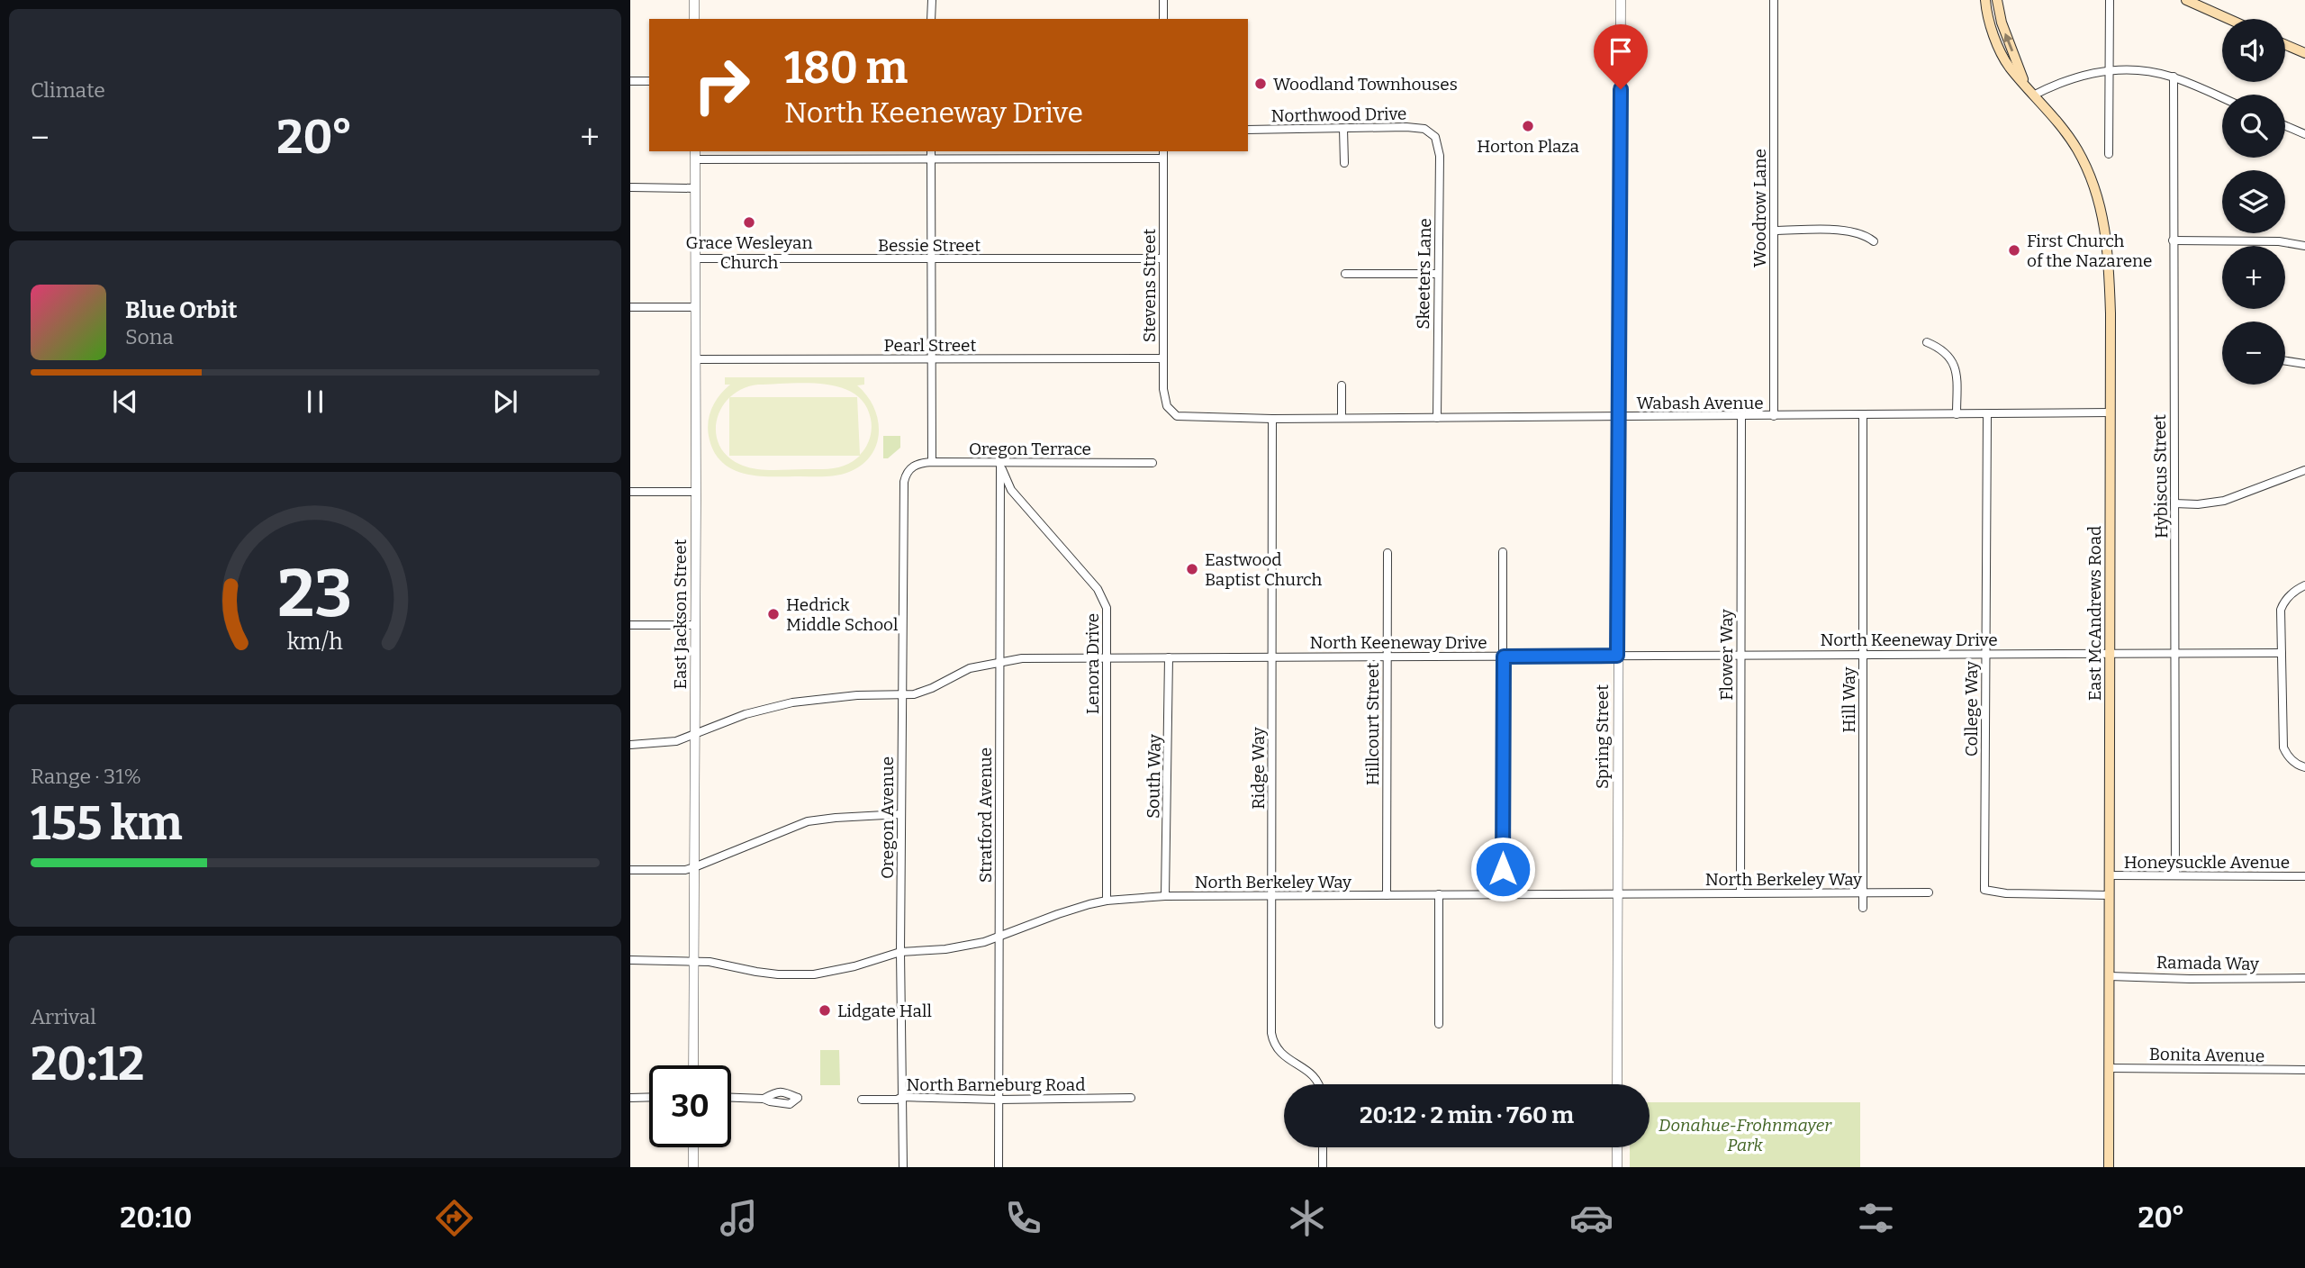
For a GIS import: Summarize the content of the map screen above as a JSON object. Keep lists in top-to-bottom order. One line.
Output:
{"streets":{"main road":["East McAndrews Road"],"street":["Northwood Drive","Woodrow Lane","Bessie Street","Skeeters Lane","Stevens Street","Pearl Street","Wabash Avenue","Oregon Terrace","Hybiscus Street","East Jackson Street","North Keeneway Drive","Flower Way","Lenora Drive","Hill Way","College Way","Hillcourt Street","Spring Street","Ridge Way","South Way","Stratford Avenue","Oregon Avenue","Honeysuckle Avenue","North Berkeley Way","Ramada Way","Bonita Avenue","North Barneburg Road"]},"crossings":[["Northwood Drive","Skeeters Lane"],["Woodrow Lane","Wabash Avenue"],["Bessie Street","Stevens Street"],["Bessie Street","East Jackson Street"],["Skeeters Lane","Wabash Avenue"],["Stevens Street","Pearl Street"],["Stevens Street","Wabash Avenue"],["Pearl Street","East Jackson Street"],["Wabash Avenue","East McAndrews Road"],["Wabash Avenue","Flower Way"],["Wabash Avenue","Hill Way"],["Wabash Avenue","College Way"],["Wabash Avenue","Spring Street"],["Wabash Avenue","Ridge Way"],["Oregon Terrace","Lenora Drive"],["Oregon Terrace","Stratford Avenue"],["Oregon Terrace","Oregon Avenue"],["Hybiscus Street","North Keeneway Drive"],["Hybiscus Street","Honeysuckle Avenue"],["East McAndrews Road","North Keeneway Drive"],["East McAndrews Road","College Way"],["East McAndrews Road","Honeysuckle Avenue"],["East McAndrews Road","Ramada Way"],["East McAndrews Road","Bonita Avenue"],["East Jackson Street","North Keeneway Drive"],["East Jackson Street","North Berkeley Way"],["North Keeneway Drive","Flower Way"],["North Keeneway Drive","Lenora Drive"],["North Keeneway Drive","Hill Way"],["North Keeneway Drive","College Way"],["North Keeneway Drive","Hillcourt Street"],["North Keeneway Drive","Spring Street"],["North Keeneway Drive","Ridge Way"],["North Keeneway Drive","South Way"],["North Keeneway Drive","Stratford Avenue"],["North Keeneway Drive","Oregon Avenue"],["Flower Way","North Berkeley Way"],["Lenora Drive","Stratford Avenue"],["Lenora Drive","North Berkeley Way"],["Hill Way","North Berkeley Way"],["Hillcourt Street","North Berkeley Way"],["Spring Street","North Berkeley Way"],["Ridge Way","North Berkeley Way"],["South Way","North Berkeley Way"],["Stratford Avenue","North Berkeley Way"],["Stratford Avenue","North Barneburg Road"],["Oregon Avenue","North Berkeley Way"],["Oregon Avenue","North Barneburg Road"]],"parks":["Donahue-Frohnmayer Park"],"places":["Woodland Townhouses","Horton Plaza","Grace Wesleyan Church","First Church of the Nazarene","Eastwood Baptist Church","Hedrick Middle School","Lidgate Hall"],"page":{"tile":["Climate",["Range · 31%","155 km"],["Arrival","20:12"]],"map_buttons":["+","−"],"turn":["180 m","North Keeneway Drive"],"heat":["−","20°","+"],"song":["Blue Orbit","Sona"],"limit":"30","trip":"20:12 · 2 min · 760 m","tabs":["20:10","20°"],"gauge":["23","km/h"]}}
